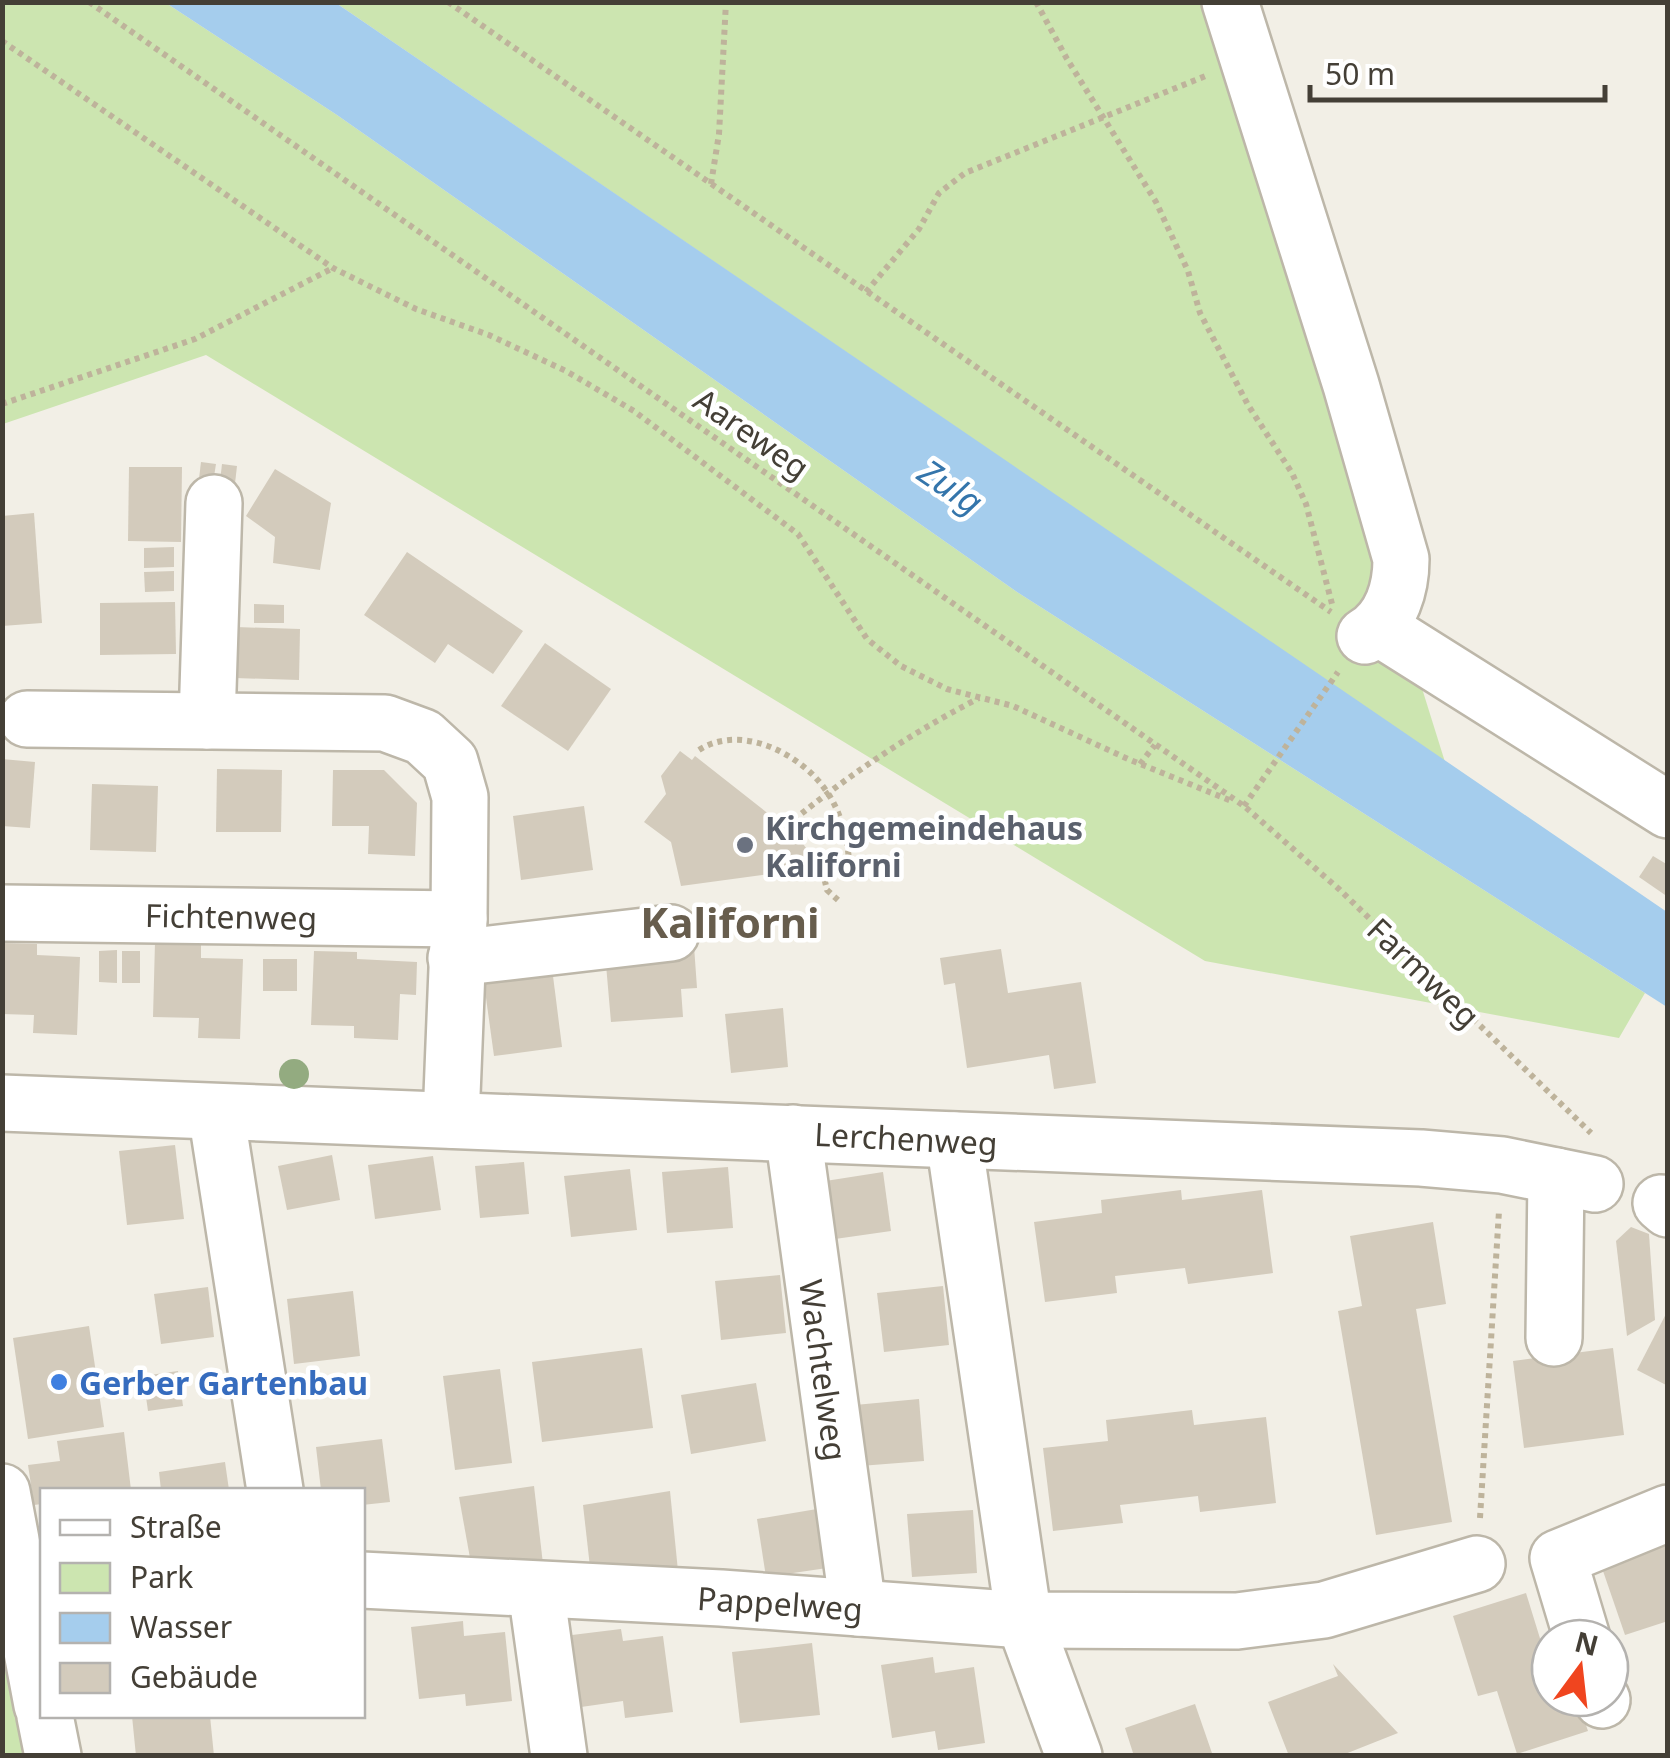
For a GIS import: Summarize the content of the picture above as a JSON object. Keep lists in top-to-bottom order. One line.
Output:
{"streets":{"street":["Fichtenweg","Lerchenweg","Wachtelweg","Pappelweg"],"path":["Aareweg","Farmweg"]},"crossings":[["Aareweg","Farmweg"],["Farmweg","Lerchenweg"],["Lerchenweg","Wachtelweg"],["Wachtelweg","Pappelweg"]],"districts":["Kaliforni"],"water":["Zulg"],"places":["Kirchgemeindehaus Kaliforni","Gerber Gartenbau"],"legend":["Straße","Park","Wasser","Gebäude"],"scale_bar":"50 m","north":"top"}
